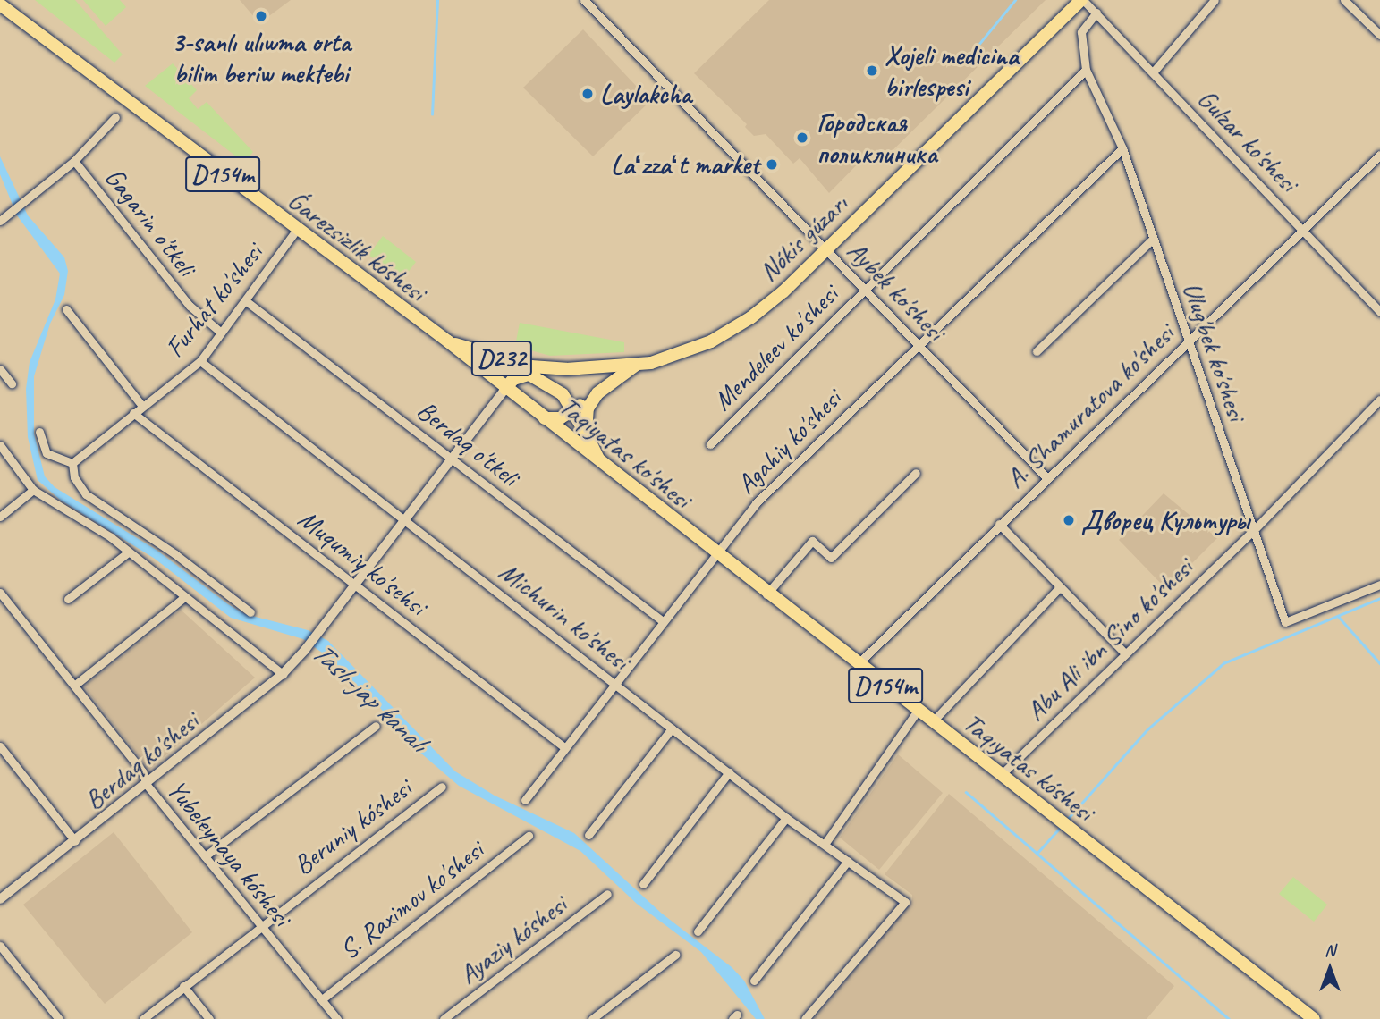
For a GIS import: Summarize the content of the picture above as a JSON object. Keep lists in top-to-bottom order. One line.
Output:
{"streets":{"main road":["D154m","Nókis gúzarı","Ǵarezsizlik kóshesi","D232","Taqiyatas ko'shesi","Taqıyatas kóshesi"],"street":["Gulzar ko'shesi","Gagarin o'tkeli","Aybek ko'shesi","Furhat ko'shesi","Mendeleev ko'shesi","Ulug'bek ko'shesi","A. Shamuratova ko'shesi","Agahiy ko'shesi","Berdaq o'tkeli","Muqumiy ko'sehsi","Michurin ko'shesi","Abu Ali ibn Sino ko'shesi","Berdaq ko'shesi","Beruniy kóshesi","Yubeleynaya kóshesi","S. Raximov ko'shesi","Ayaziy kóshesi"]},"crossings":[["Gulzar ko'shesi","Nókis gúzarı"],["Gulzar ko'shesi","Ulug'bek ko'shesi"],["Gulzar ko'shesi","A. Shamuratova ko'shesi"],["Gagarin o'tkeli","Furhat ko'shesi"],["Nókis gúzarı","Aybek ko'shesi"],["Nókis gúzarı","D232"],["Ǵarezsizlik kóshesi","Furhat ko'shesi"],["Ǵarezsizlik kóshesi","D232"],["Ǵarezsizlik kóshesi","Taqiyatas ko'shesi"],["Ǵarezsizlik kóshesi","Berdaq ko'shesi"],["Aybek ko'shesi","Mendeleev ko'shesi"],["Aybek ko'shesi","A. Shamuratova ko'shesi"],["Aybek ko'shesi","Agahiy ko'shesi"],["Furhat ko'shesi","Berdaq o'tkeli"],["Furhat ko'shesi","Muqumiy ko'sehsi"],["Furhat ko'shesi","Michurin ko'shesi"],["Mendeleev ko'shesi","Ulug'bek ko'shesi"],["Ulug'bek ko'shesi","A. Shamuratova ko'shesi"],["Ulug'bek ko'shesi","Agahiy ko'shesi"],["Ulug'bek ko'shesi","Abu Ali ibn Sino ko'shesi"],["D232","Taqiyatas ko'shesi"],["D232","Berdaq ko'shesi"],["A. Shamuratova ko'shesi","Taqıyatas kóshesi"],["Agahiy ko'shesi","Berdaq o'tkeli"],["Agahiy ko'shesi","Taqiyatas ko'shesi"],["Agahiy ko'shesi","Muqumiy ko'sehsi"],["Agahiy ko'shesi","Michurin ko'shesi"],["Agahiy ko'shesi","Taqıyatas kóshesi"],["Berdaq o'tkeli","Berdaq ko'shesi"],["Taqiyatas ko'shesi","Berdaq ko'shesi"],["Taqiyatas ko'shesi","Taqıyatas kóshesi"],["Muqumiy ko'sehsi","Berdaq ko'shesi"],["Michurin ko'shesi","Berdaq ko'shesi"],["Abu Ali ibn Sino ko'shesi","Taqıyatas kóshesi"],["Berdaq ko'shesi","Yubeleynaya kóshesi"],["Beruniy kóshesi","Yubeleynaya kóshesi"],["Yubeleynaya kóshesi","S. Raximov ko'shesi"]],"water":["Taslı-jap kanalı"],"places":["3-sanlı ulıwma orta bilim beriw mektebi","Xojeli medicina birlespesi","Laylakcha","Городская поликлиника","Laʻzzaʻt market","Дворец Культуры"],"north":"top"}
